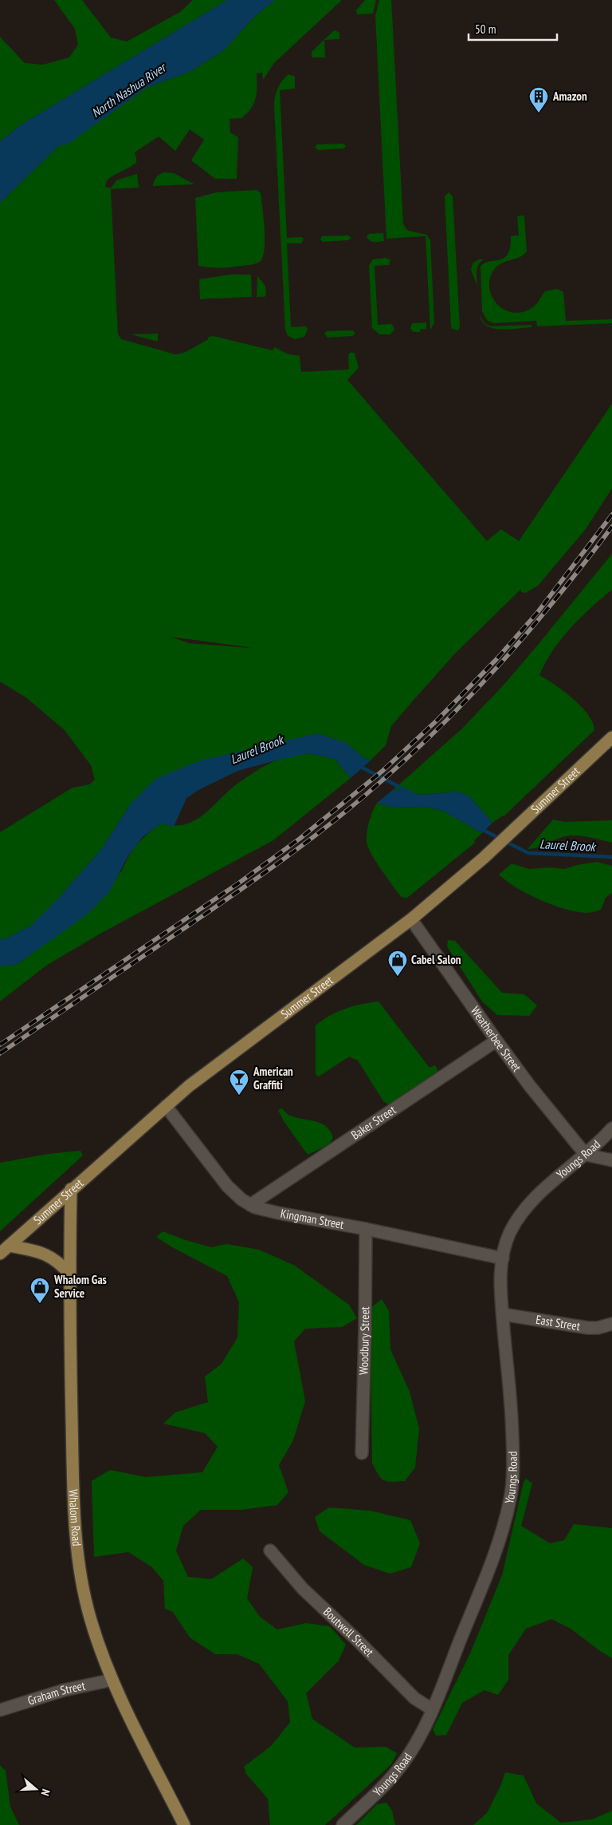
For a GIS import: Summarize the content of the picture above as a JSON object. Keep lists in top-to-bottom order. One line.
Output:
{"streets":{"main road":["Summer Street","Whalom Road"],"street":["Weatherbee Street","Baker Street","Youngs Road","Kingman Street","East Street","Woodbury Street","Boutwell Street","Graham Street"]},"crossings":[["Summer Street","Weatherbee Street"],["Summer Street","Kingman Street"],["Summer Street","Whalom Road"],["Weatherbee Street","Baker Street"],["Weatherbee Street","Youngs Road"],["Baker Street","Kingman Street"],["Youngs Road","Kingman Street"],["Youngs Road","East Street"],["Youngs Road","Boutwell Street"],["Kingman Street","Woodbury Street"],["Whalom Road","Graham Street"]],"water":["North Nashua River","Laurel Brook"],"places":{"building":["Amazon"],"shop":["Cabel Salon","Whalom Gas Service"],"bar":["American Graffiti"]},"scale_bar":"50 m","north":"right"}
